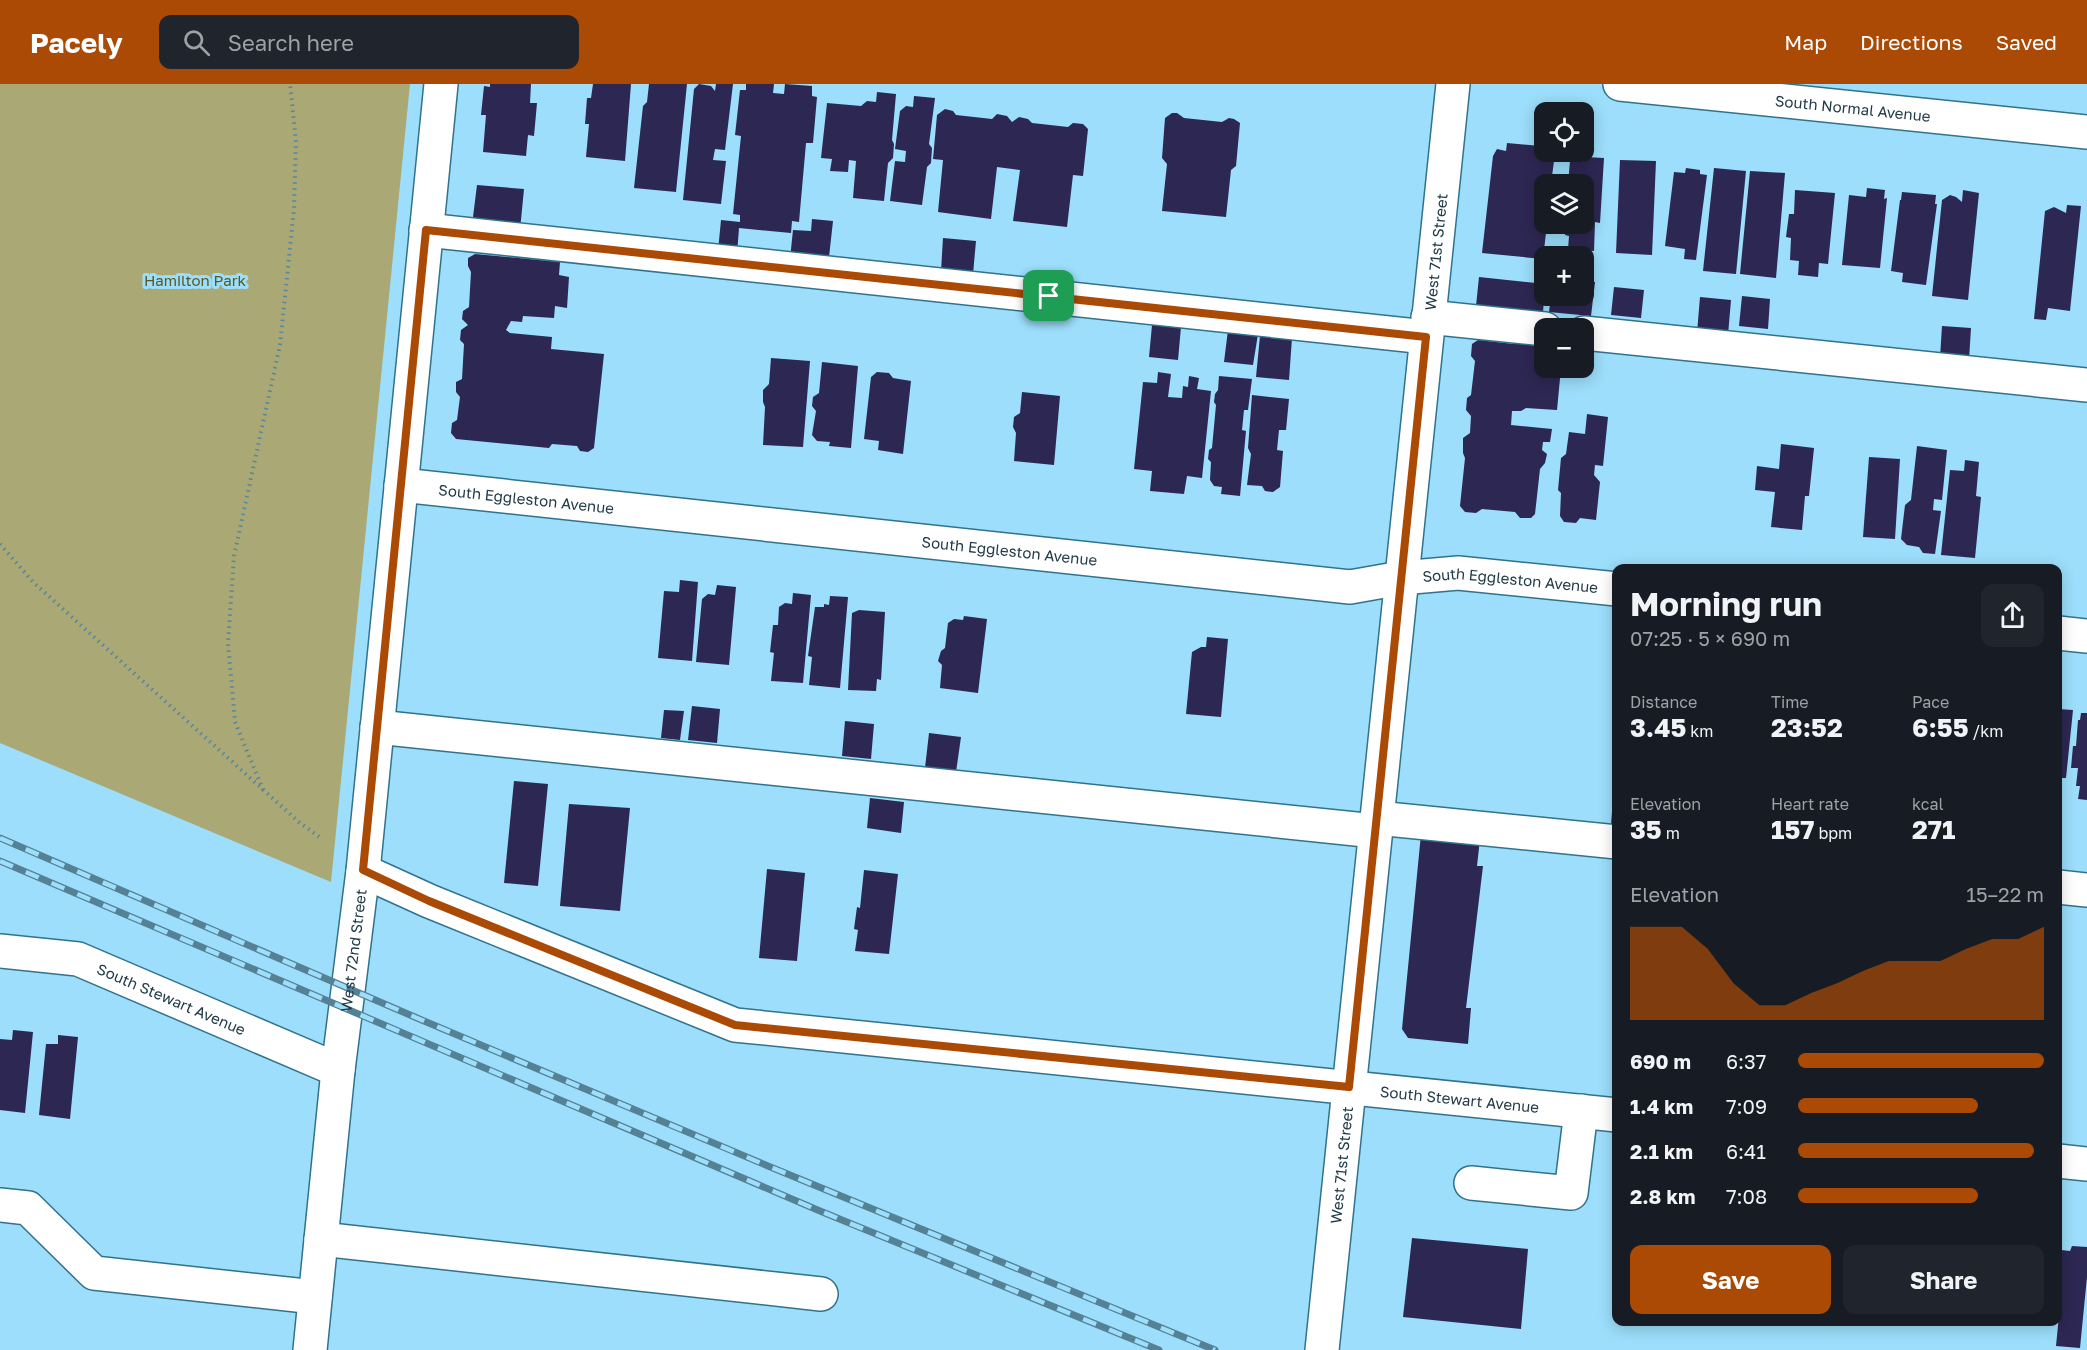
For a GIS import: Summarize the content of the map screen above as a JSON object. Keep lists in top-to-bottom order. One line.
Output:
{"streets":{"street":["South Normal Avenue","West 71st Street","South Eggleston Avenue","West 72nd Street","South Stewart Avenue"]},"crossings":[["West 71st Street","South Eggleston Avenue"],["West 71st Street","South Stewart Avenue"],["South Eggleston Avenue","West 72nd Street"],["West 72nd Street","South Stewart Avenue"]],"parks":["Hamilton Park"],"page":{"header":"Pacely","search":"Search here","nav":["Map","Directions","Saved"],"map_buttons":["+","−"],"heading":["Morning run","07:25 · 5 × 690 m"],"stats":[["Distance","3.45 km"],["Time","23:52"],["Pace","6:55 /km"],["Elevation","35 m"],["Heart rate","157 bpm"],["kcal","271"]],"chart":["Elevation","15–22 m"],"list":[{"name":"690 m","note":"6:37"},{"name":"1.4 km","note":"7:09"},{"name":"2.1 km","note":"6:41"},{"name":"2.8 km","note":"7:08"}],"buttons":["Save","Share"]}}
